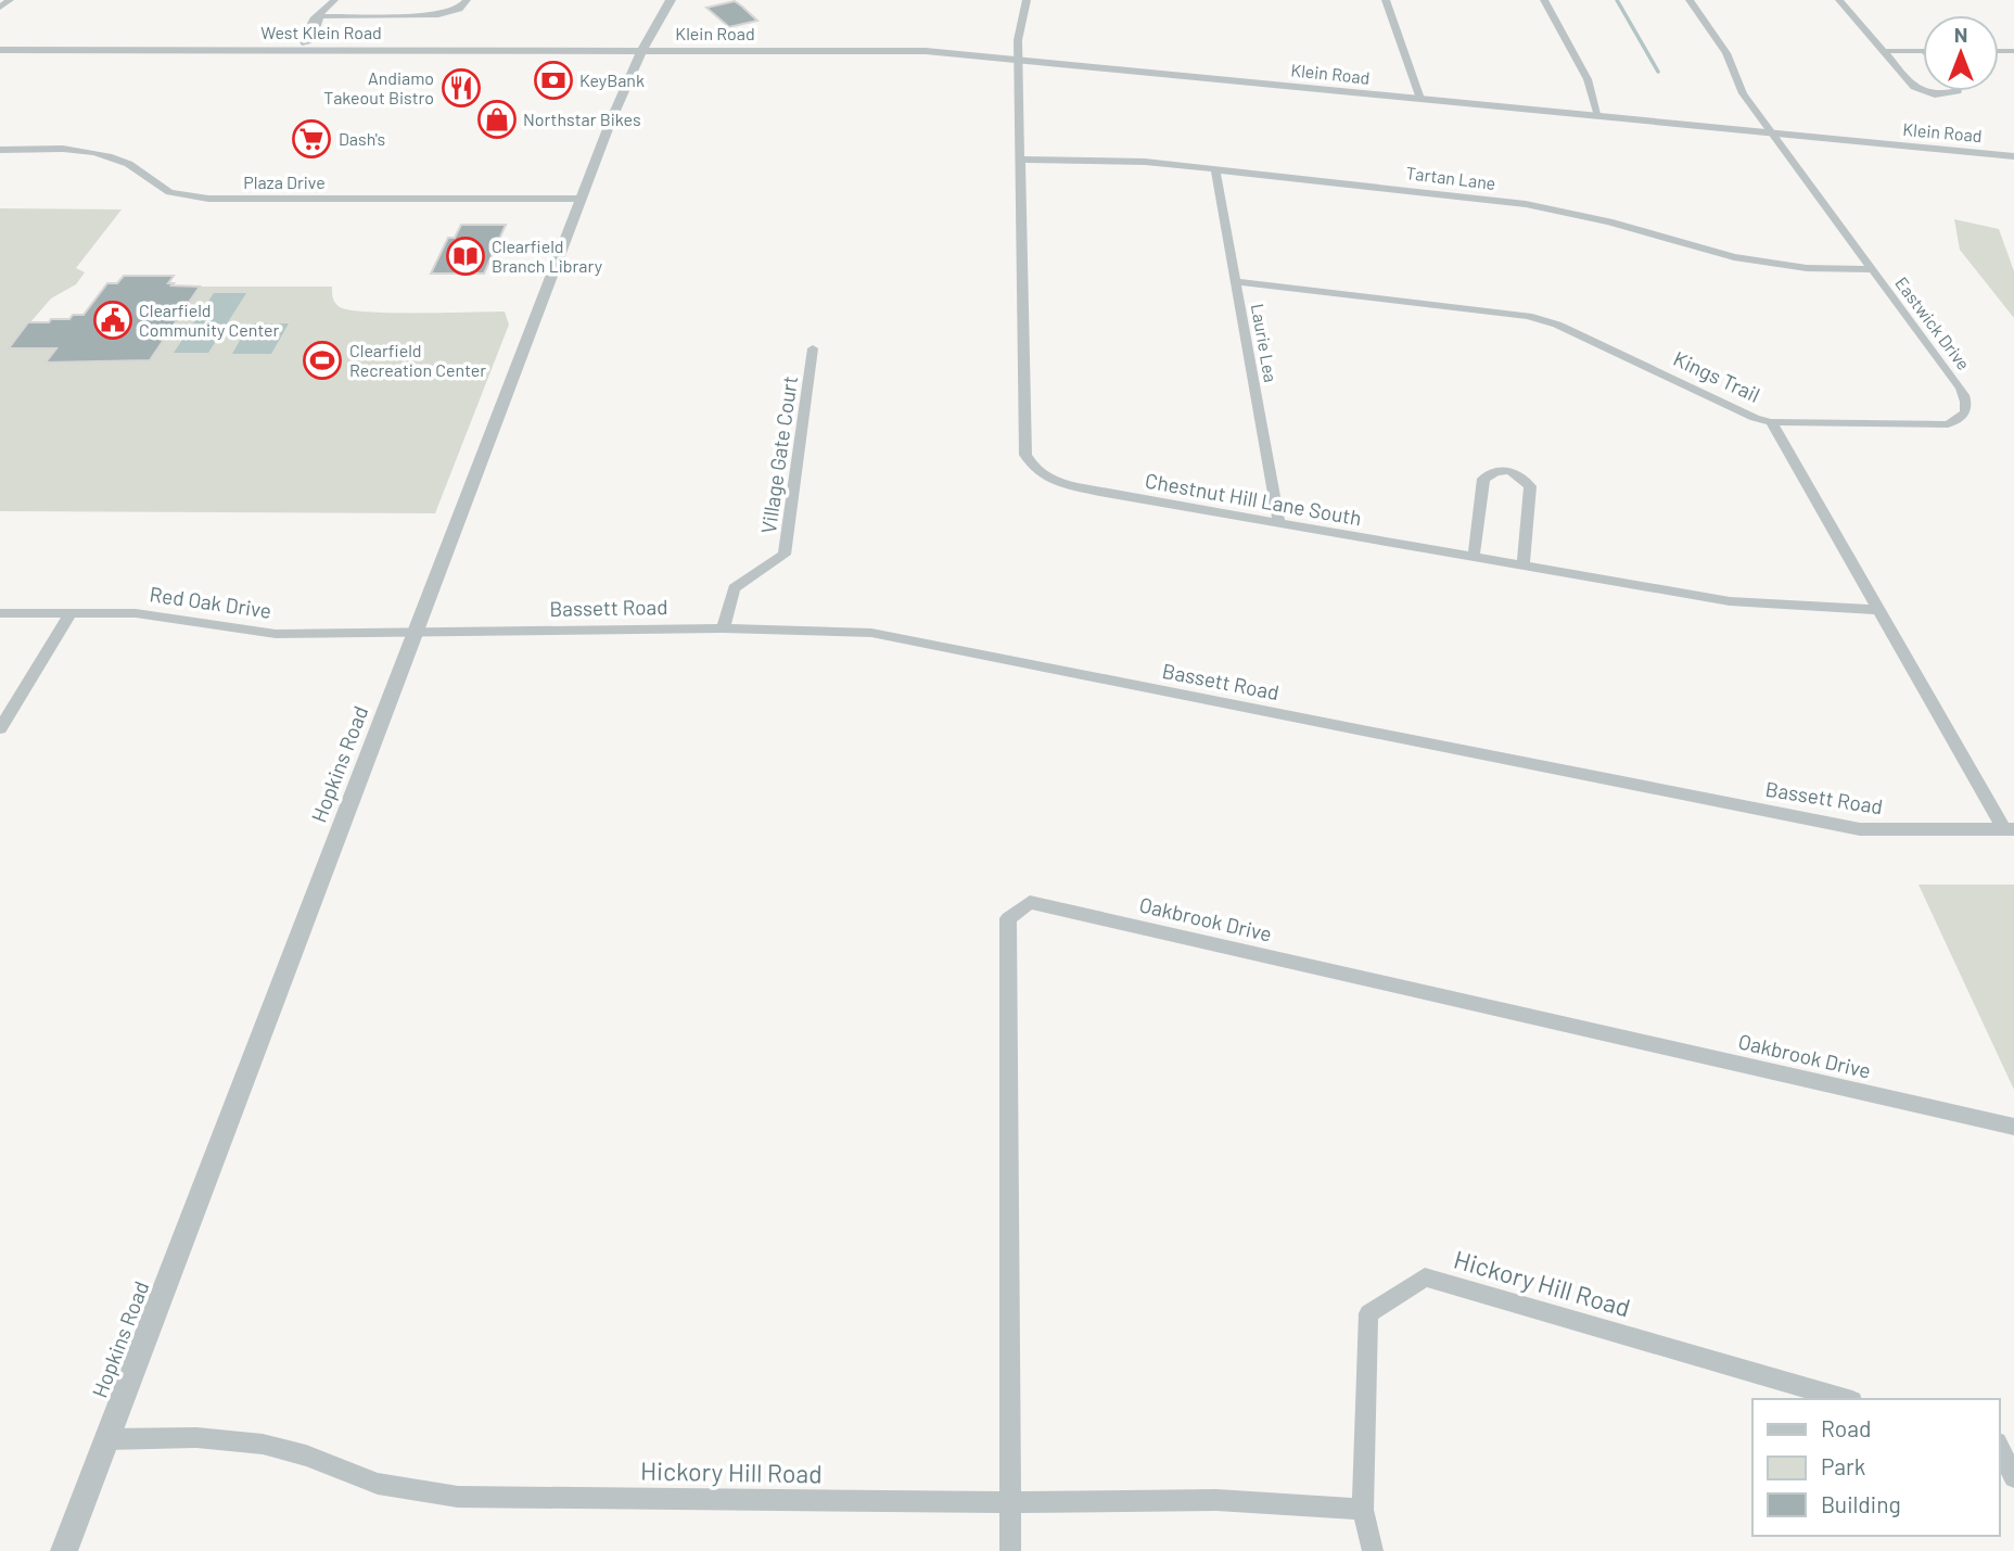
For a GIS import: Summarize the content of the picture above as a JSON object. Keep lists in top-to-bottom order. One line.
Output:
{"streets":{"street":["West Klein Road","Klein Road","Tartan Lane","Plaza Drive","Eastwick Drive","Laurie Lea","Kings Trail","Village Gate Court","Chestnut Hill Lane South","Red Oak Drive","Bassett Road","Hopkins Road","Oakbrook Drive","Hickory Hill Road"]},"crossings":[["West Klein Road","Klein Road"],["West Klein Road","Hopkins Road"],["Klein Road","Eastwick Drive"],["Klein Road","Chestnut Hill Lane South"],["Klein Road","Hopkins Road"],["Tartan Lane","Eastwick Drive"],["Tartan Lane","Laurie Lea"],["Tartan Lane","Chestnut Hill Lane South"],["Plaza Drive","Hopkins Road"],["Eastwick Drive","Kings Trail"],["Laurie Lea","Kings Trail"],["Laurie Lea","Chestnut Hill Lane South"],["Kings Trail","Chestnut Hill Lane South"],["Kings Trail","Bassett Road"],["Village Gate Court","Bassett Road"],["Red Oak Drive","Bassett Road"],["Red Oak Drive","Hopkins Road"],["Bassett Road","Hopkins Road"],["Hopkins Road","Hickory Hill Road"],["Oakbrook Drive","Hickory Hill Road"]],"places":{"bank":["KeyBank"],"restaurant":["Andiamo Takeout Bistro"],"shop":["Northstar Bikes"],"supermarket":["Dash's"],"library":["Clearfield Branch Library"],"public building":["Clearfield Community Center"],"sports":["Clearfield Recreation Center"]},"legend":["Road","Park","Building"],"north":"top"}
